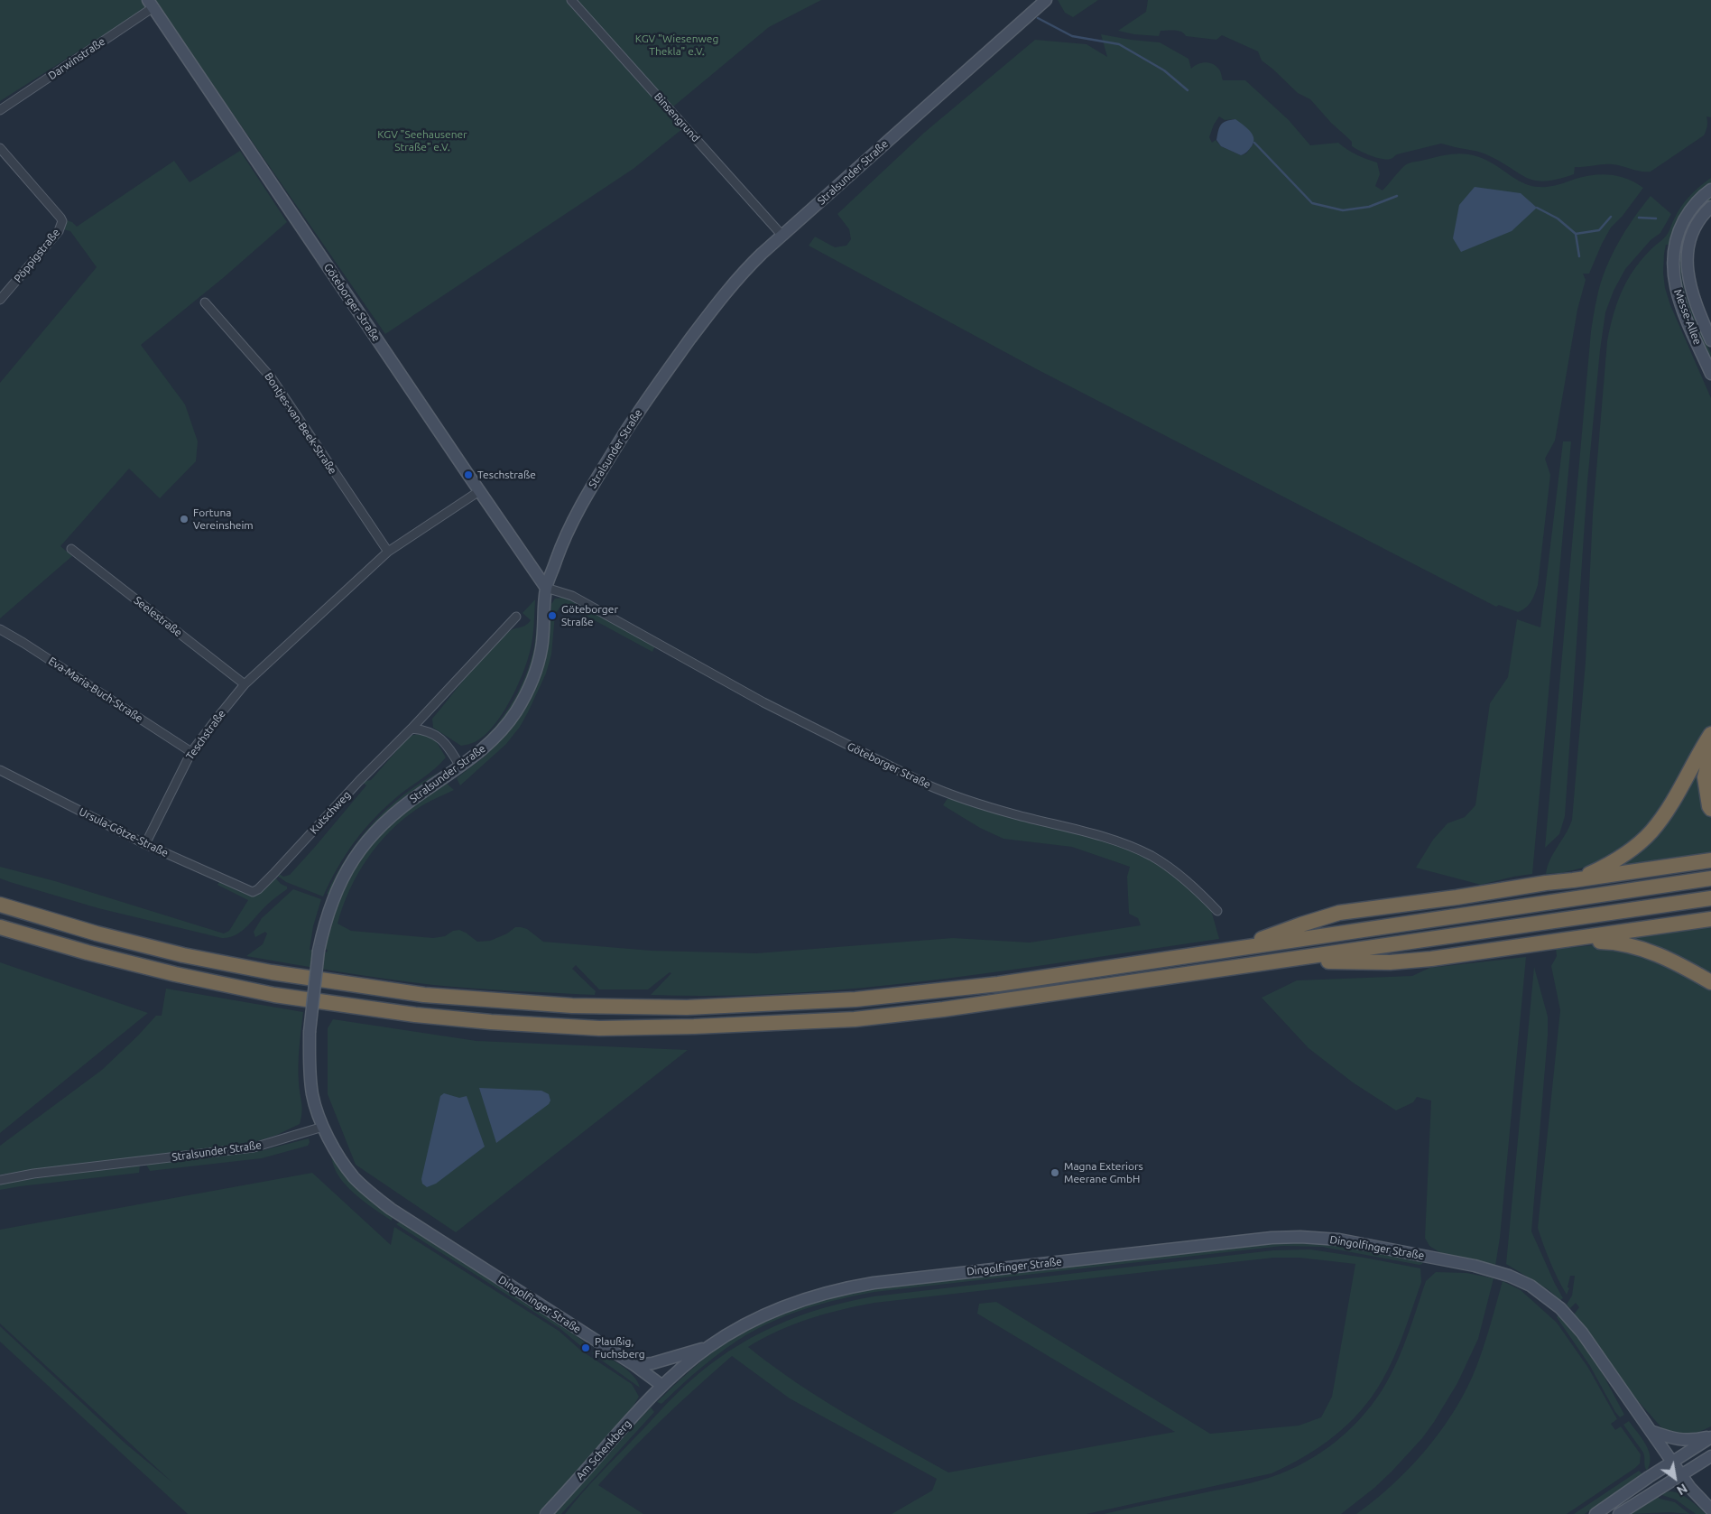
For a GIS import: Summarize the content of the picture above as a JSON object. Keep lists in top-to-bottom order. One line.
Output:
{"streets":{"street":["Darwinstraße","Binsengrund","Stralsunder Straße","Pöppigstraße","Göteborger Straße","Messe-Allee","Bontjes-van-Beek-Straße","Seelestraße","Eva-Maria-Buch-Straße","Teschstraße","Kutschweg","Ursula-Götze-Straße","Dingolfinger Straße","Am Schenkberg"]},"crossings":[["Darwinstraße","Göteborger Straße"],["Binsengrund","Stralsunder Straße"],["Stralsunder Straße","Göteborger Straße"],["Stralsunder Straße","Dingolfinger Straße"],["Göteborger Straße","Teschstraße"],["Bontjes-van-Beek-Straße","Teschstraße"],["Seelestraße","Teschstraße"],["Eva-Maria-Buch-Straße","Teschstraße"],["Teschstraße","Ursula-Götze-Straße"],["Kutschweg","Ursula-Götze-Straße"],["Dingolfinger Straße","Am Schenkberg"]],"parks":["KGV \"Wiesenweg Thekla\" e.V.","KGV \"Seehausener Straße\" e.V."],"places":["Teschstraße","Fortuna Vereinsheim","Göteborger Straße","Magna Exteriors Meerane GmbH","Plaußig, Fuchsberg"],"north":"bottom right"}
